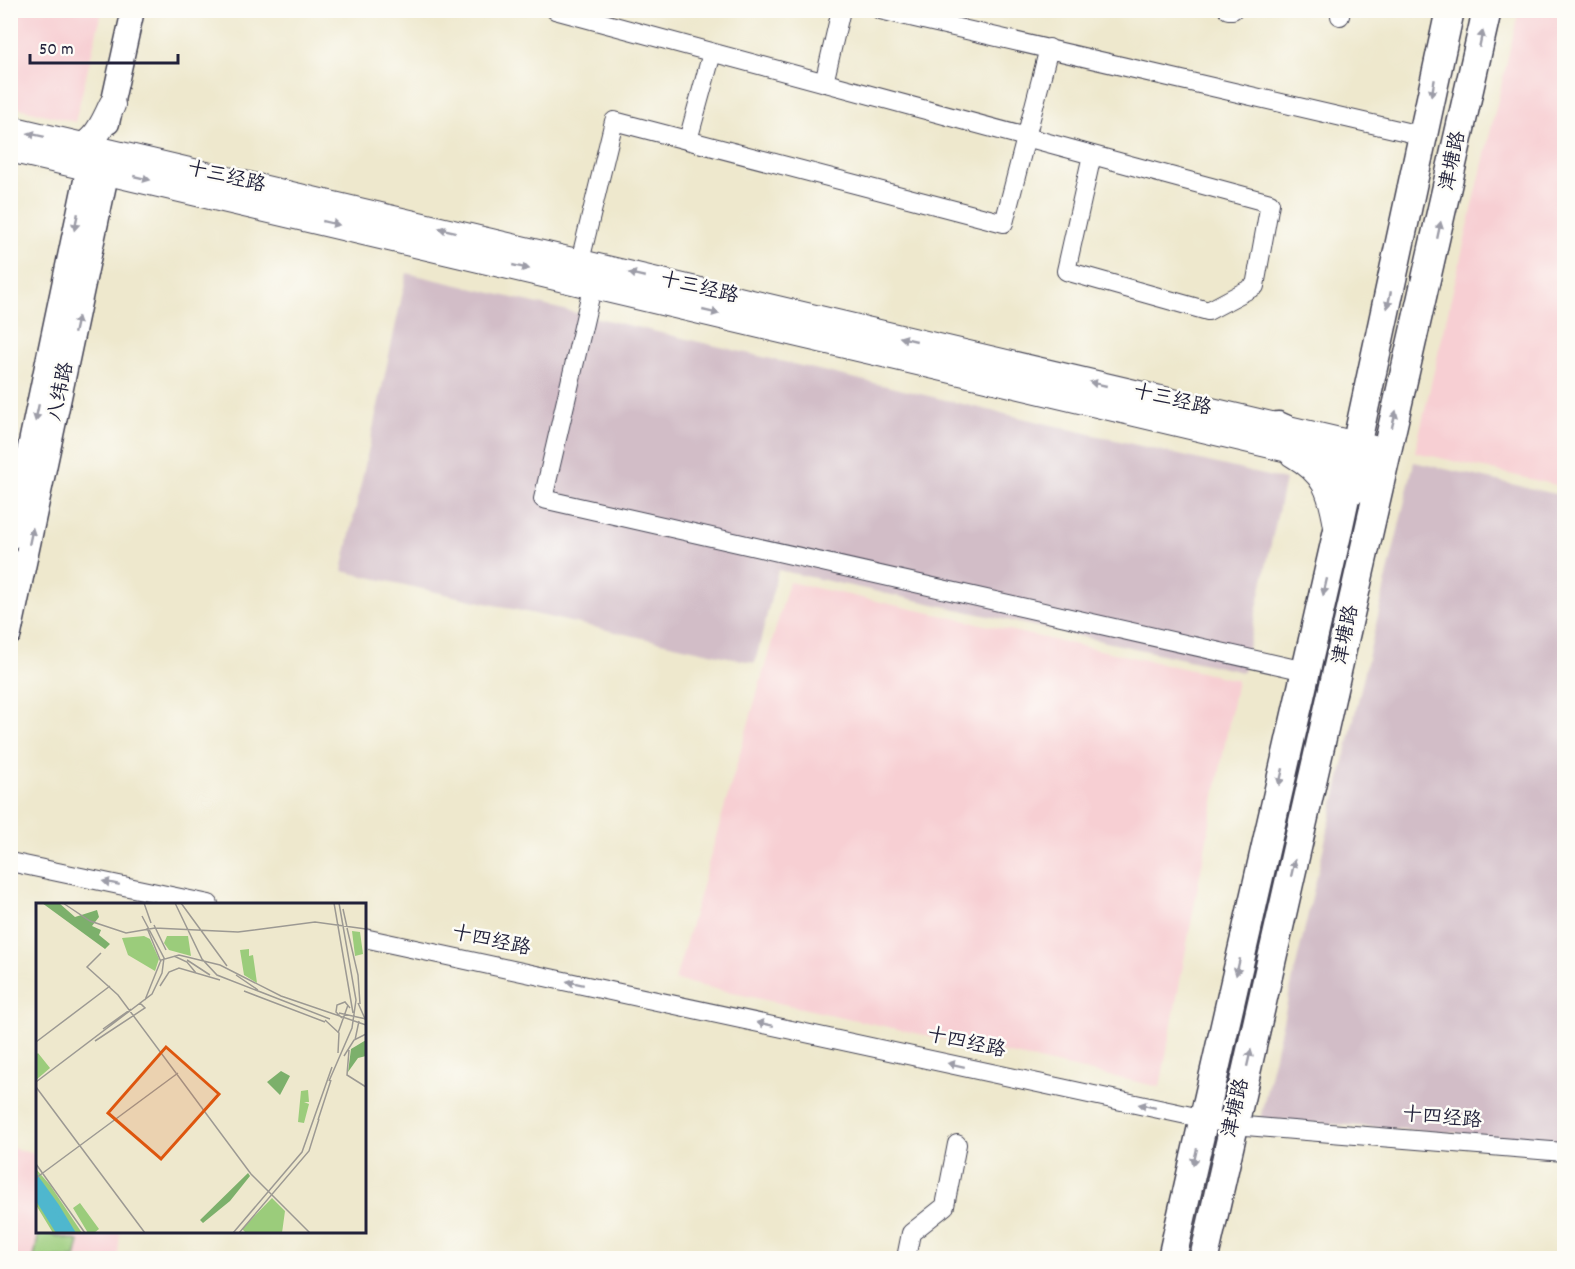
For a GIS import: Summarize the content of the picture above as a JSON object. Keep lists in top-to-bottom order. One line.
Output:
{"streets":{"main road":["津塘路","十三经路"],"street":["八纬路","十四经路"]},"crossings":[["津塘路","十四经路"],["十三经路","八纬路"]],"one_way":["十四经路"],"scale_bar":"50 m"}
